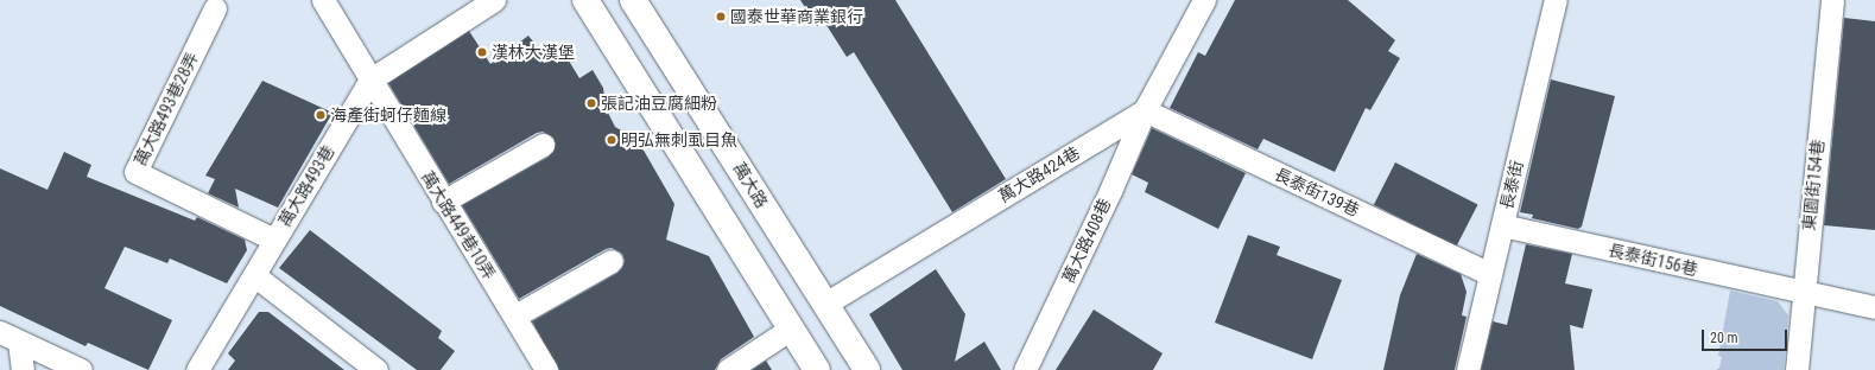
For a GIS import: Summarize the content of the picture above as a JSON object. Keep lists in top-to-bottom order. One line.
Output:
{"streets":{"main road":["萬大路"],"street":["萬大路493巷28弄","萬大路424巷","長泰街","東園街154巷","萬大路493巷","長泰街139巷","萬大路449巷10弄","萬大路408巷","長泰街156巷"]},"crossings":[["萬大路493巷28弄","萬大路493巷"],["萬大路424巷","萬大路"],["萬大路424巷","長泰街139巷"],["萬大路424巷","萬大路408巷"],["長泰街","長泰街139巷"],["長泰街","長泰街156巷"],["東園街154巷","長泰街156巷"],["萬大路493巷","萬大路449巷10弄"],["長泰街139巷","萬大路408巷"]],"places":["國泰世華商業銀行","漢林大漢堡","張記油豆腐細粉","海產街蚵仔麵線","明弘無刺虱目魚"],"scale_bar":"20 m"}
